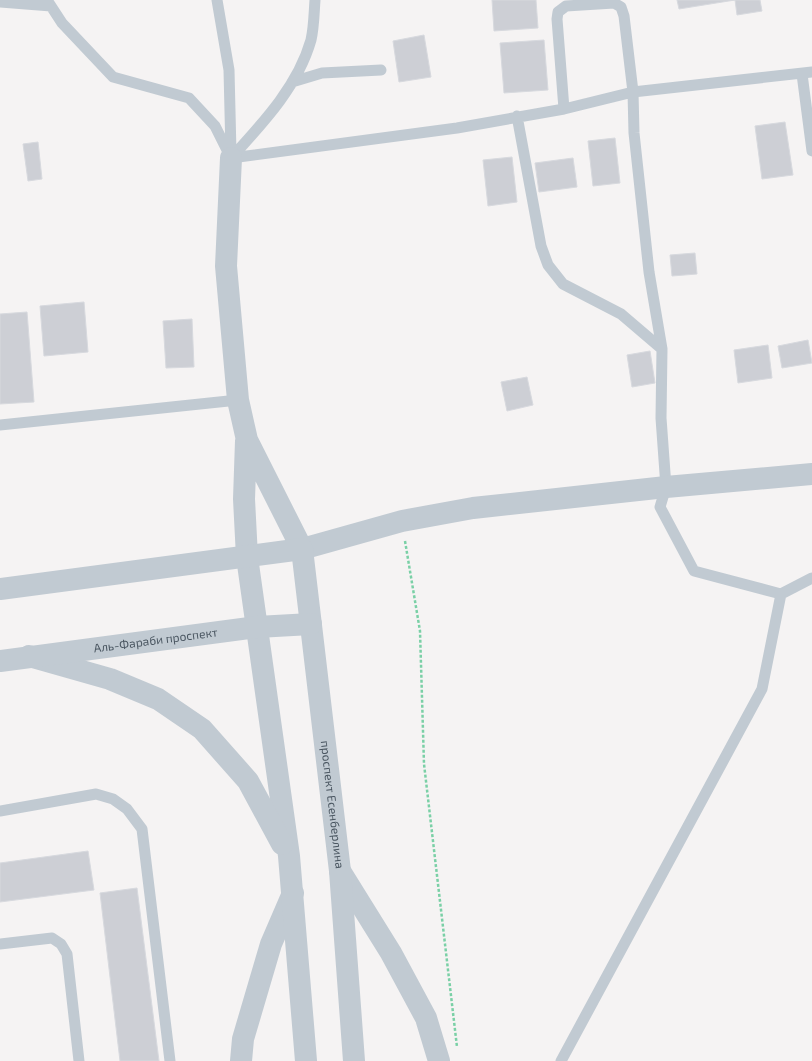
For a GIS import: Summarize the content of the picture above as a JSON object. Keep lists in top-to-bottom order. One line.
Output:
{"streets":{"street":["Аль-Фараби проспект","проспект Есенберлина"]},"crossings":[["Аль-Фараби проспект","проспект Есенберлина"]]}
